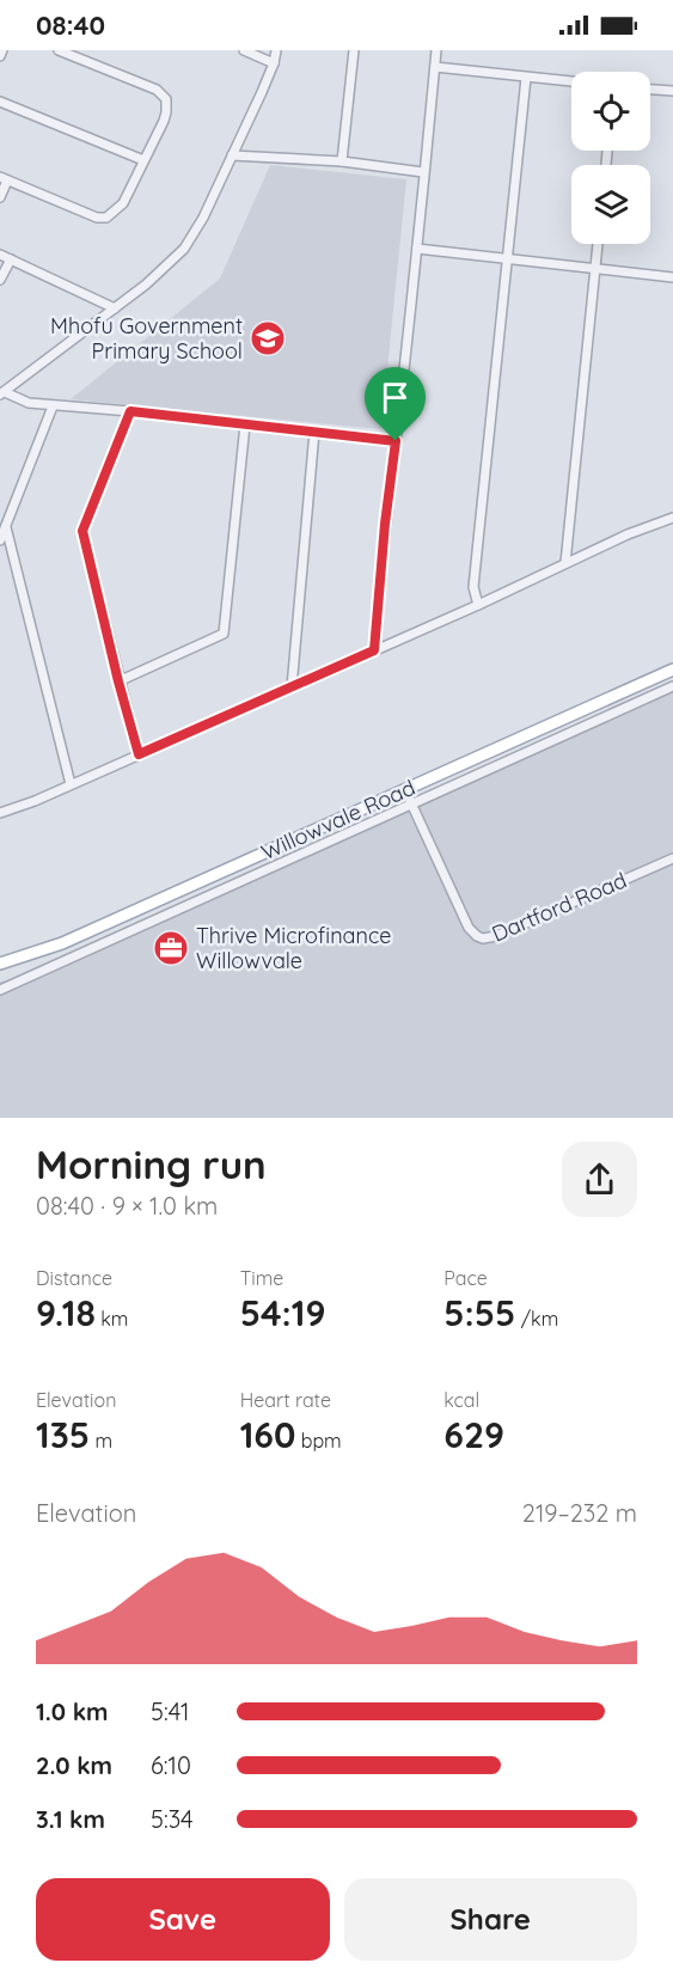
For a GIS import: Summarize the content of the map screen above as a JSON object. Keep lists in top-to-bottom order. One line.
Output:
{"streets":{"main road":["Willowvale Road"],"street":["Dartford Road"]},"crossings":[["Willowvale Road","Dartford Road"]],"places":{"school or university":["Mhofu Government Primary School"],"office":["Thrive Microfinance Willowvale"]},"page":{"status":"08:40","heading":["Morning run","08:40 · 9 × 1.0 km"],"stats":[["Distance","9.18 km"],["Time","54:19"],["Pace","5:55 /km"],["Elevation","135 m"],["Heart rate","160 bpm"],["kcal","629"]],"chart":["Elevation","219–232 m"],"list":[{"name":"1.0 km","note":"5:41"},{"name":"2.0 km","note":"6:10"},{"name":"3.1 km","note":"5:34"}],"buttons":["Save","Share"]}}
